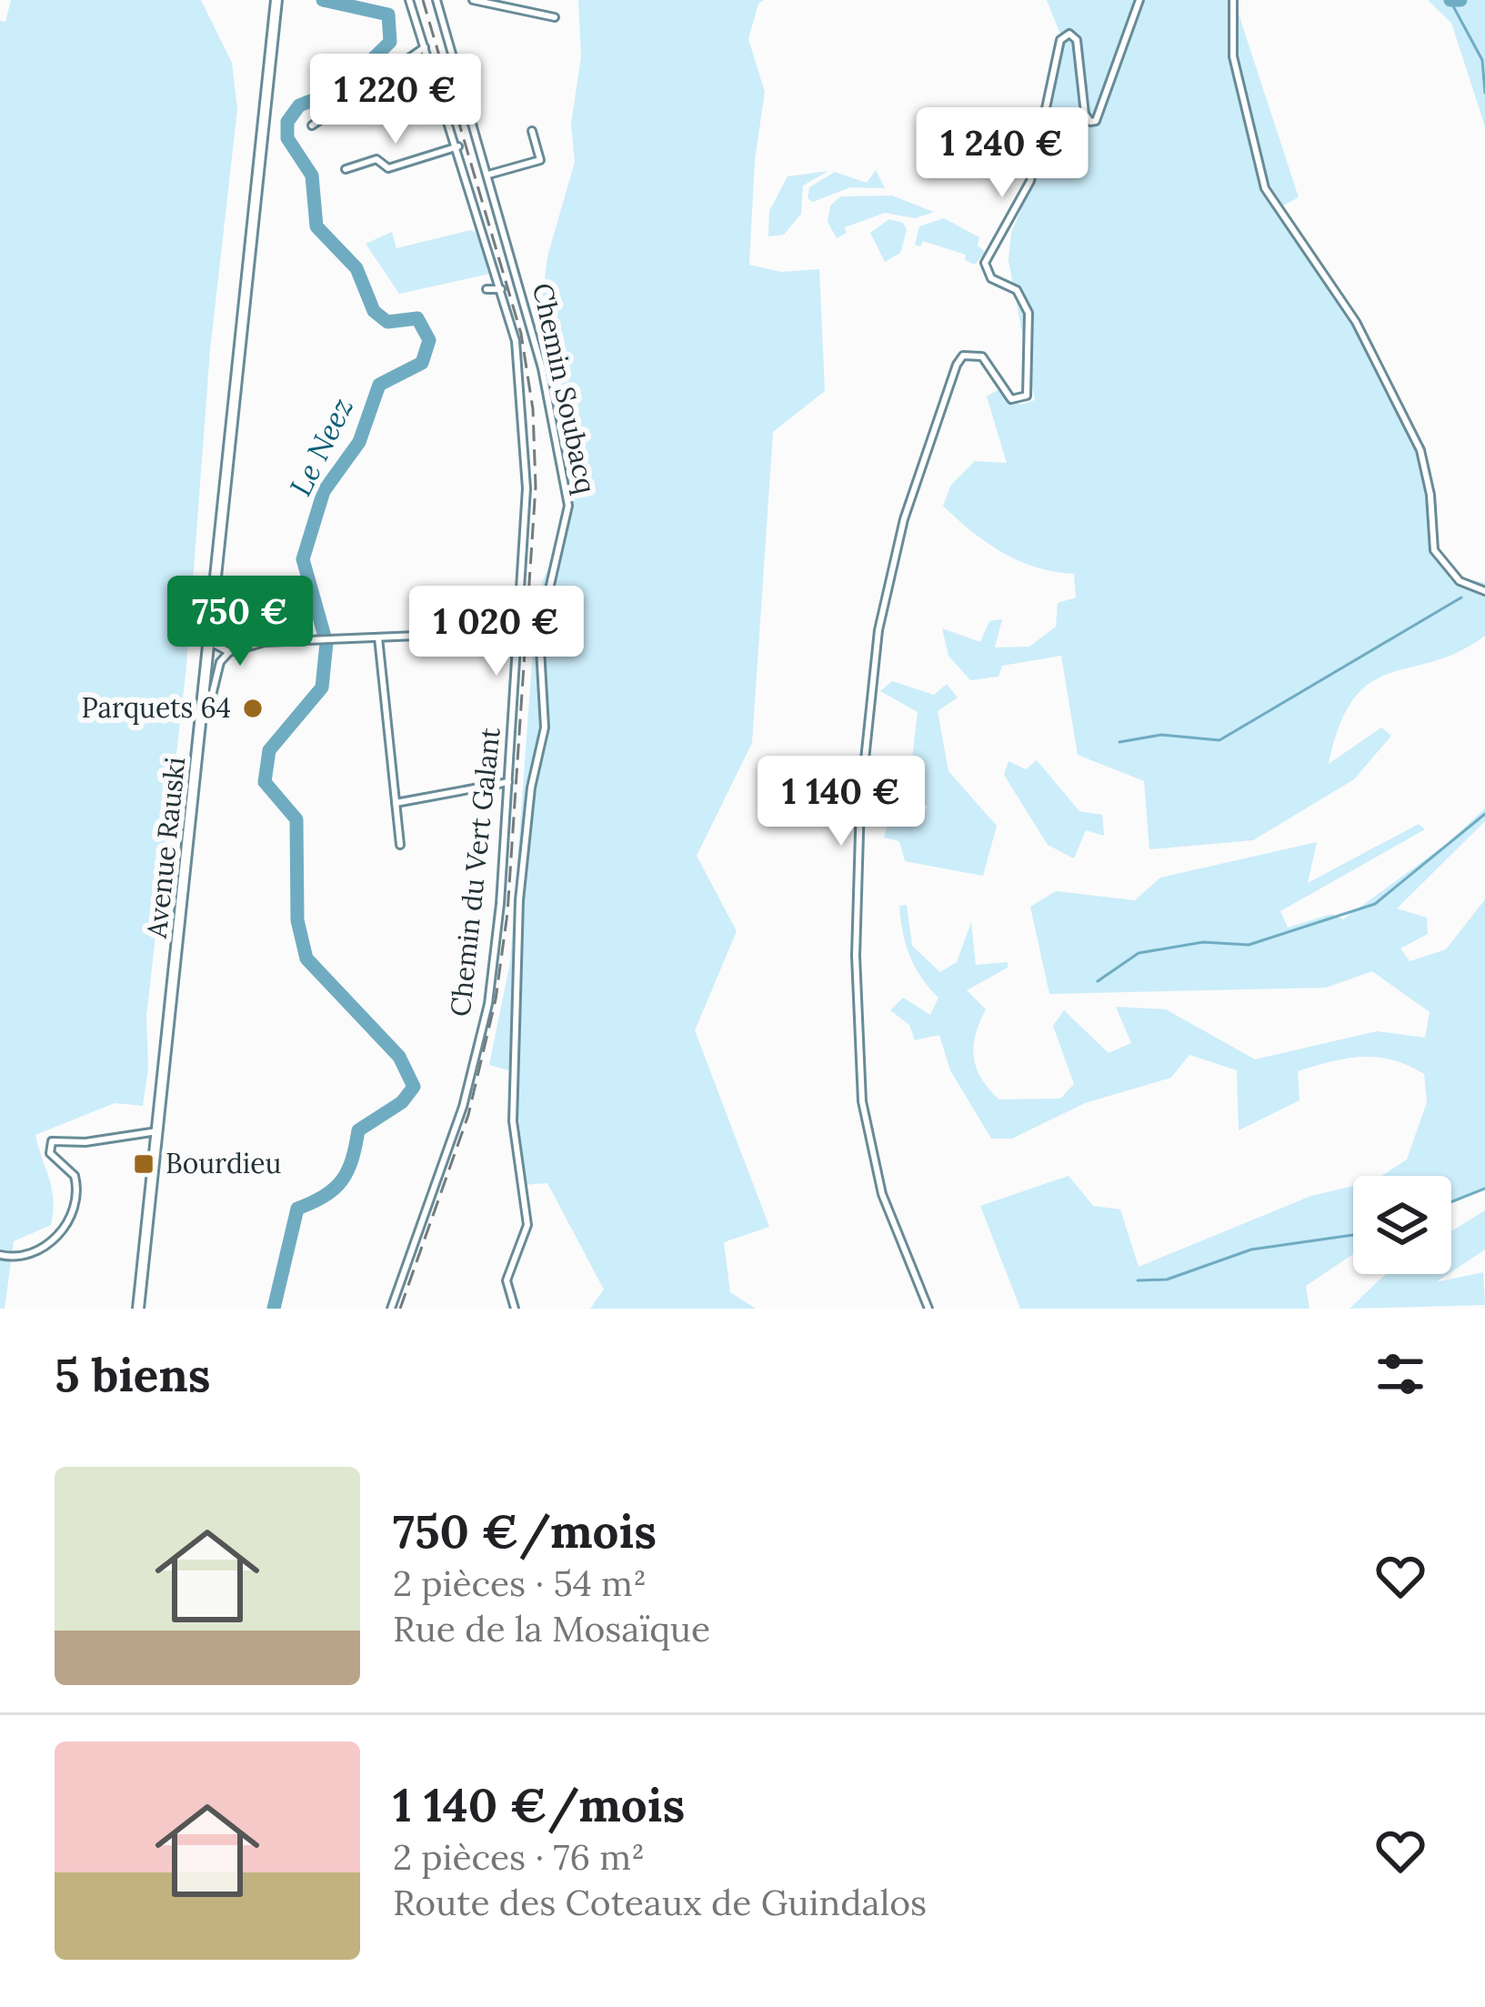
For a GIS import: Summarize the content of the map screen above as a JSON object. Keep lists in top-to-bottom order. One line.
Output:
{"streets":{"main road":["Avenue Rauski"],"street":["Chemin Soubacq","Chemin du Vert Galant"]},"water":["Le Neez"],"places":{"other":["Parquets 64"],"transit":["Bourdieu"]},"page":{"price":["1 220 €","1 240 €","750 €","1 020 €","1 140 €"],"heading":"5 biens","list":[{"name":"750 €/mois","note":"2 pièces · 54 m² · Rue de la Mosaïque"},{"name":"1 140 €/mois","note":"2 pièces · 76 m² · Route des Coteaux de Guindalos"}]}}
